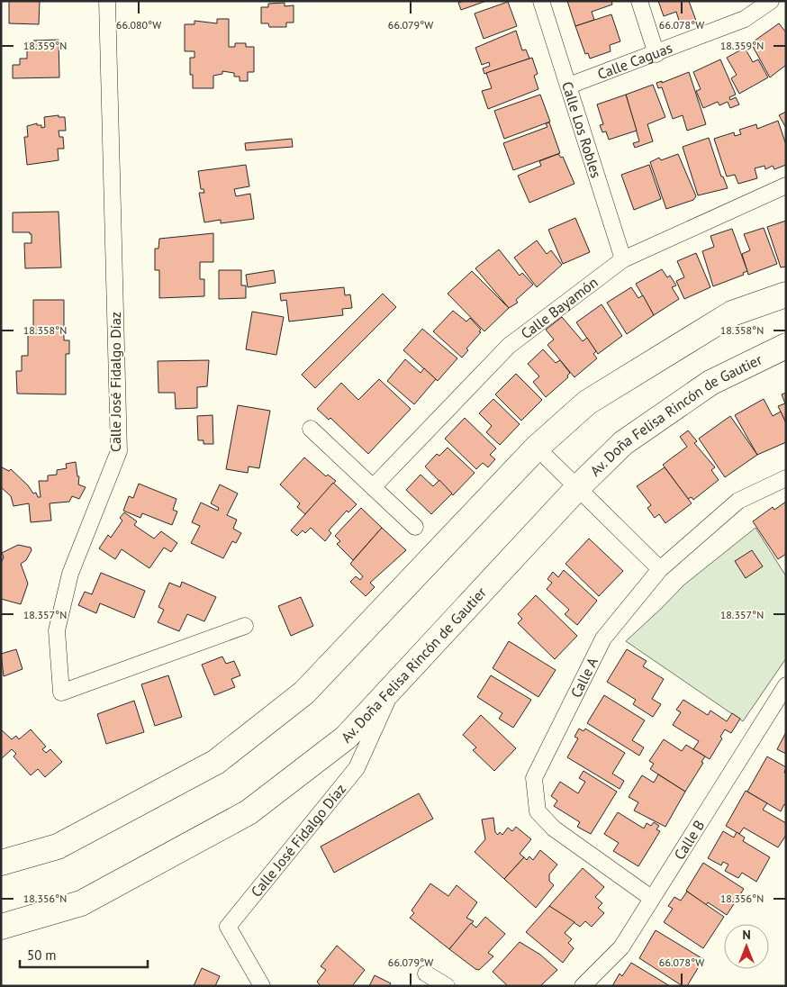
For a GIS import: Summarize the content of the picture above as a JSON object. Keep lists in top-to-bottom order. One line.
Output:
{"streets":{"main road":["Av. Doña Felisa Rincón de Gautier"],"street":["Calle Caguas","Calle Los Robles","Calle Bayamón","Calle José Fidalgo Díaz","Calle A","Calle B"]},"crossings":[["Calle Caguas","Calle Los Robles"],["Calle Los Robles","Calle Bayamón"],["Calle José Fidalgo Díaz","Av. Doña Felisa Rincón de Gautier"],["Calle A","Calle B"]],"scale_bar":"50 m","north":"top","coordinates":["66.080°W","66.079°W","66.078°W","18.359°N","18.358°N","18.357°N","18.356°N"]}
